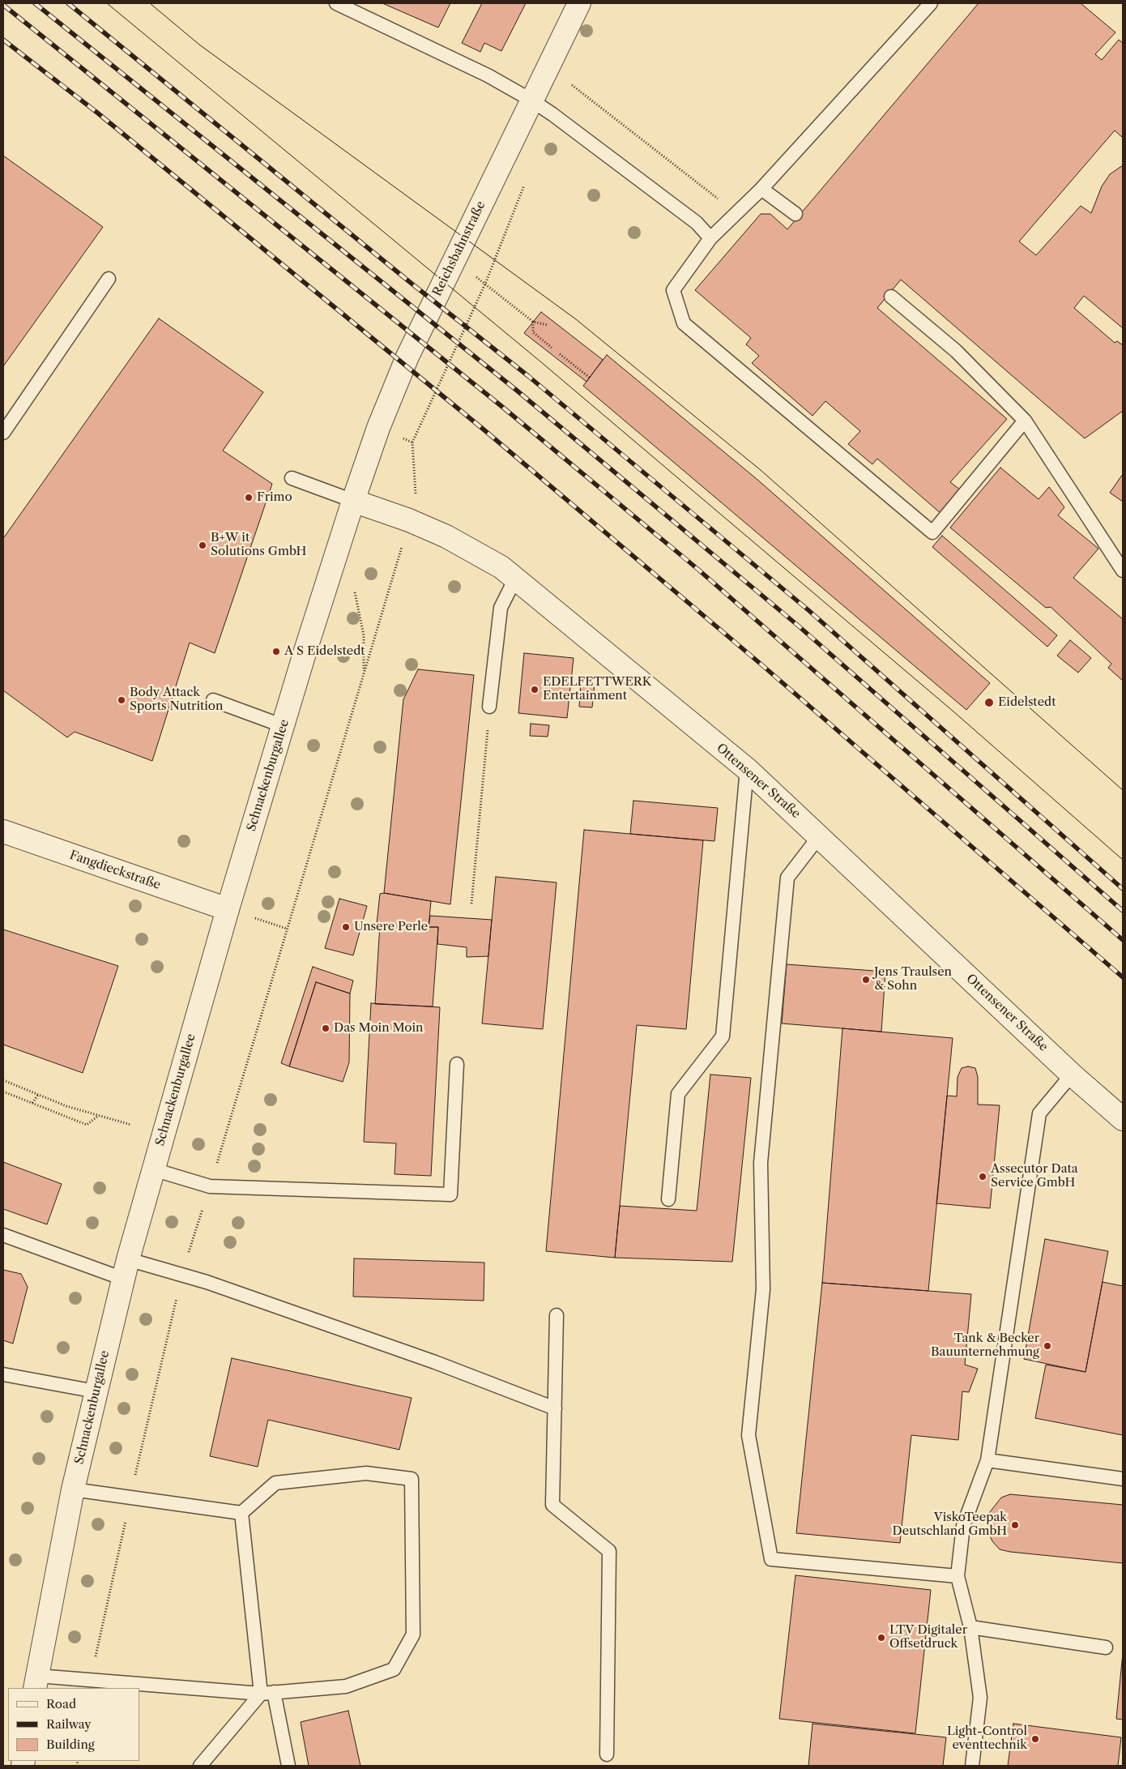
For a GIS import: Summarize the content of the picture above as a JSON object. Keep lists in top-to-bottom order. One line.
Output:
{"streets":{"street":["Reichsbahnstraße","Schnackenburgallee","Ottensener Straße","Fangdieckstraße"]},"crossings":[["Reichsbahnstraße","Schnackenburgallee"],["Reichsbahnstraße","Ottensener Straße"],["Schnackenburgallee","Ottensener Straße"],["Schnackenburgallee","Fangdieckstraße"]],"places":["Frimo","B+W it Solutions GmbH","A S Eidelstedt","EDELFETTWERK Entertainment","Body Attack Sports Nutrition","Eidelstedt","Unsere Perle","Jens Traulsen & Sohn","Das Moin Moin","Assecutor Data Service GmbH","Tank & Becker Bauunternehmung","ViskoTeepak Deutschland GmbH","LTV Digitaler Offsetdruck","Light-Control eventtechnik"],"legend":["Road","Railway","Building"]}
